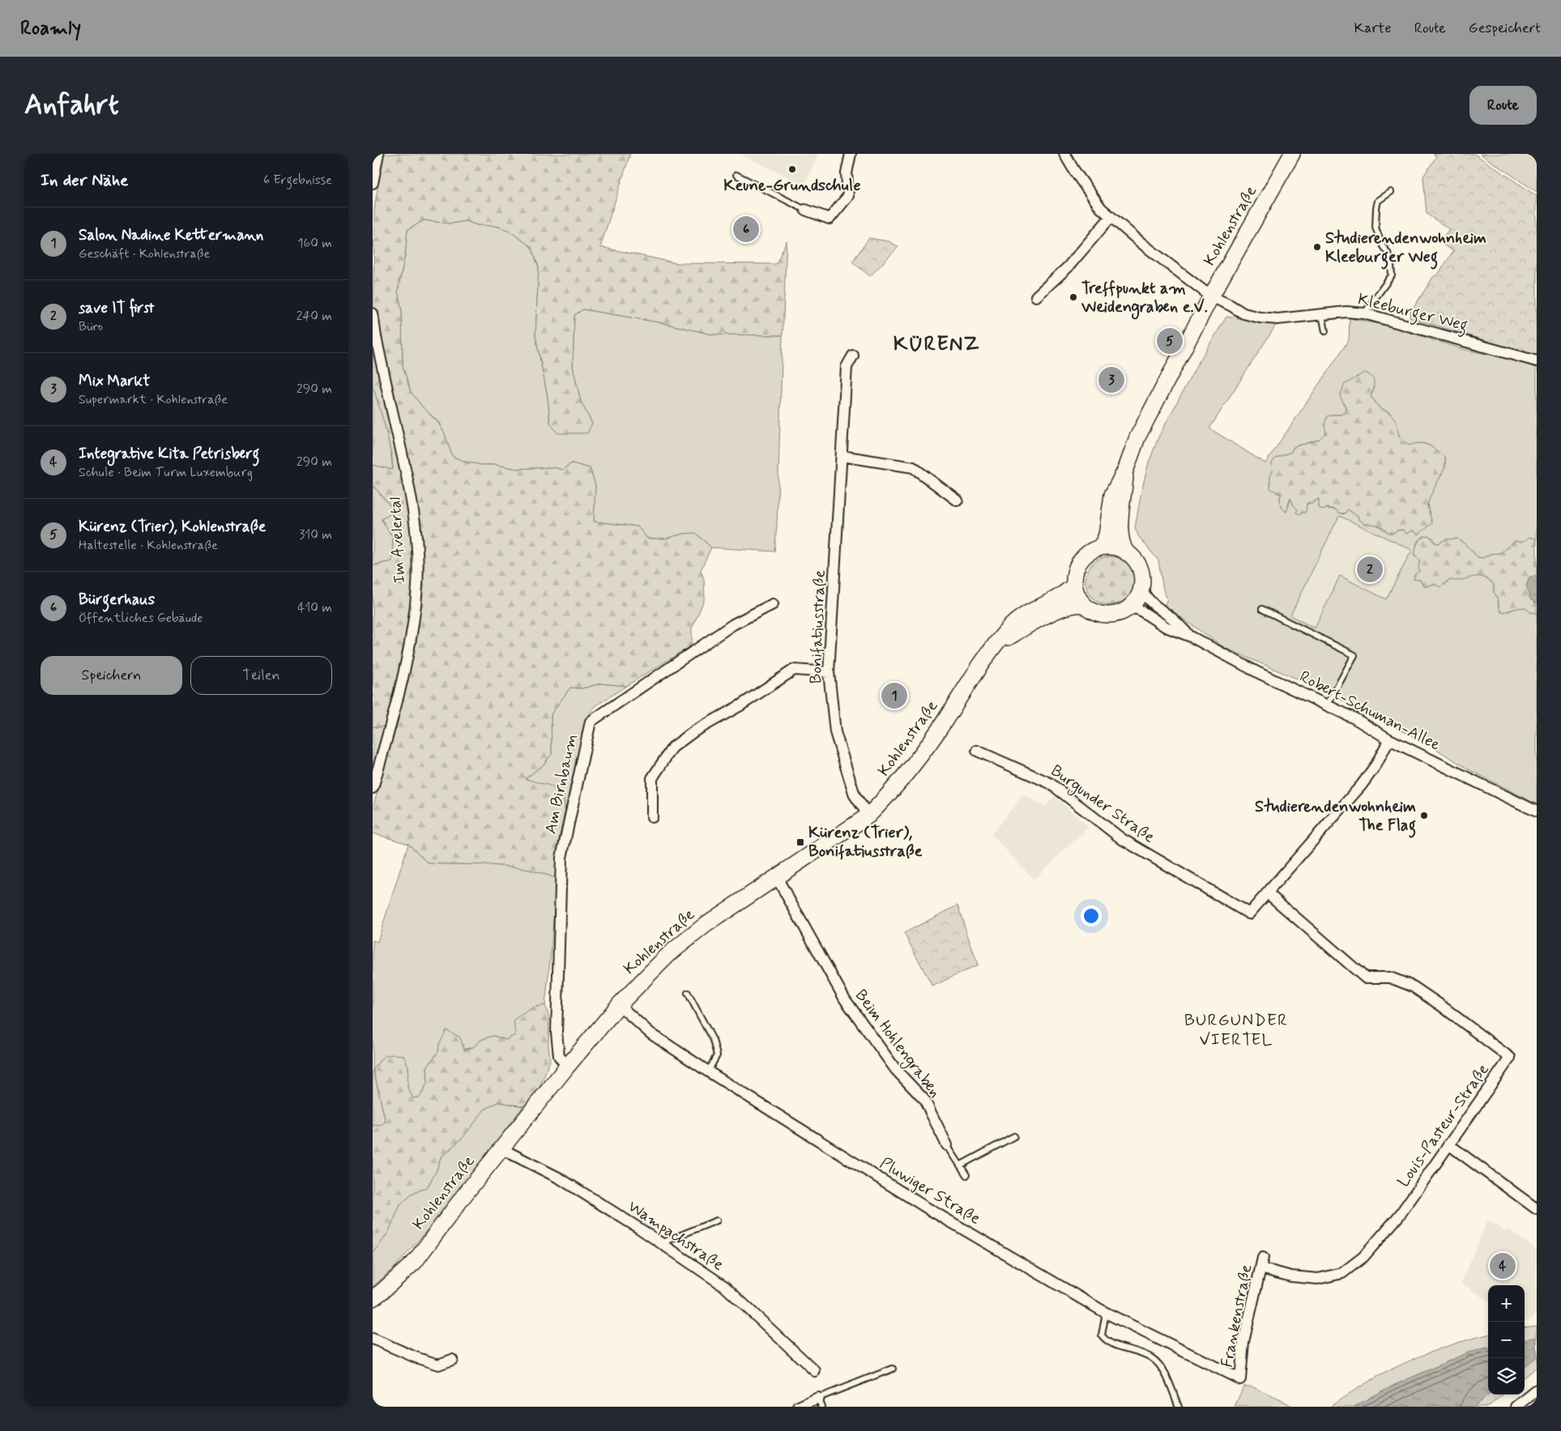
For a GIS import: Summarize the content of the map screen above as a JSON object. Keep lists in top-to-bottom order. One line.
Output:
{"streets":{"main road":["Kohlenstraße"],"street":["Kleeburger Weg","Im Avelertal","Bonifatiusstraße","Robert-Schuman-Allee","Am Birnbaum","Burgunder Straße","Beim Hohlengraben","Louis-Pasteur-Straße","Pluwiger Straße","Wampachstraße","Frankenstraße"]},"crossings":[["Kohlenstraße","Kleeburger Weg"],["Kohlenstraße","Bonifatiusstraße"],["Kohlenstraße","Robert-Schuman-Allee"],["Kohlenstraße","Am Birnbaum"],["Kohlenstraße","Beim Hohlengraben"],["Kohlenstraße","Pluwiger Straße"],["Kohlenstraße","Wampachstraße"],["Burgunder Straße","Louis-Pasteur-Straße"],["Louis-Pasteur-Straße","Frankenstraße"],["Pluwiger Straße","Frankenstraße"]],"districts":["KÜRENZ","BURGUNDER VIERTEL"],"places":{"other":["Keune-Grundschule","Studierendenwohnheim Kleeburger Weg","Treffpunkt am Weidengraben e.V.","Studierendenwohnheim The Flag"],"transit":["Kürenz (Trier), Bonifatiusstraße"]},"page":{"header":"Roamly","nav":["Karte","Route","Gespeichert"],"buttons":["Route",["Speichern","Teilen"]],"title":"Anfahrt","heading":["In der Nähe","6 Ergebnisse"],"list":[{"mark":"1","name":"Salon Nadine Kettermann","note":"Geschäft · Kohlenstraße","value":"160 m"},{"mark":"2","name":"save IT first","note":"Büro","value":"240 m"},{"mark":"3","name":"Mix Markt","note":"Supermarkt · Kohlenstraße","value":"290 m"},{"mark":"4","name":"Integrative Kita Petrisberg","note":"Schule · Beim Turm Luxemburg","value":"290 m"},{"mark":"5","name":"Kürenz (Trier), Kohlenstraße","note":"Haltestelle · Kohlenstraße","value":"310 m"},{"mark":"6","name":"Bürgerhaus","note":"Öffentliches Gebäude","value":"410 m"}],"pins":["6","5","3","2","1","4"],"map_buttons":["+","−"]}}
